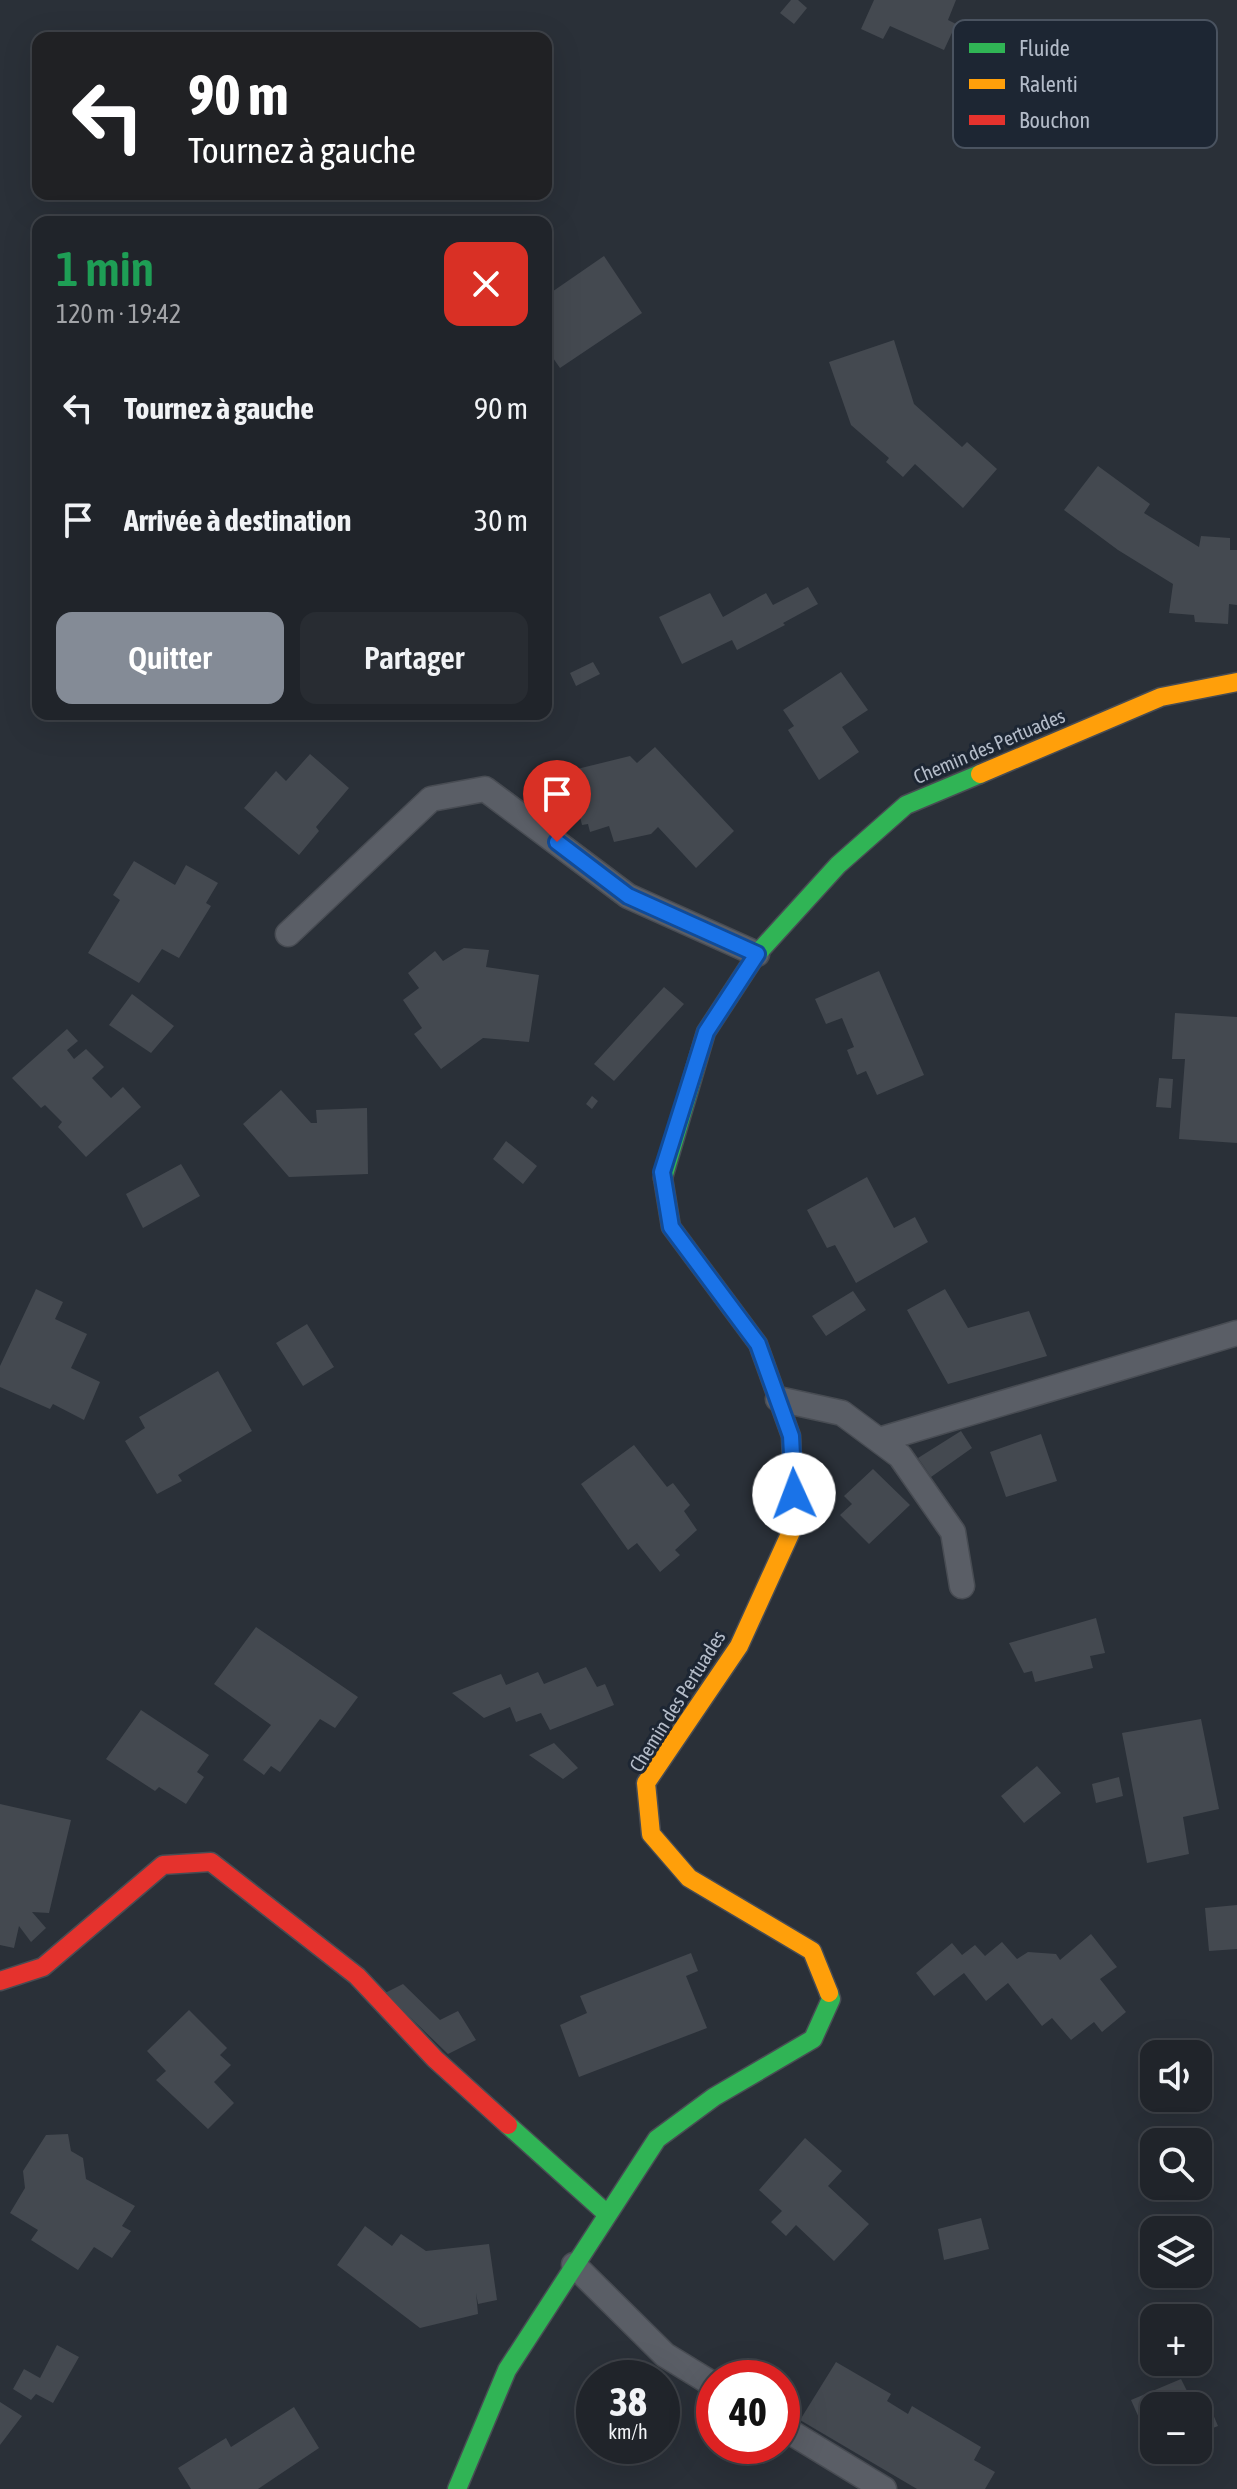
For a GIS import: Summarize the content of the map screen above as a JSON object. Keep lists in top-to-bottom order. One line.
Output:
{"streets":{"street":["Chemin des Pertuades"]},"legend":["Fluide","Ralenti","Bouchon"],"page":{"turn":["90 m","Tournez à gauche"],"heading":["1 min","120 m · 19:42"],"list":[{"name":"Tournez à gauche","value":"90 m"},{"name":"Arrivée à destination","value":"30 m"}],"buttons":["Quitter","Partager"],"map_buttons":["+","−"],"speed":"38 km/h","limit":"40"}}
